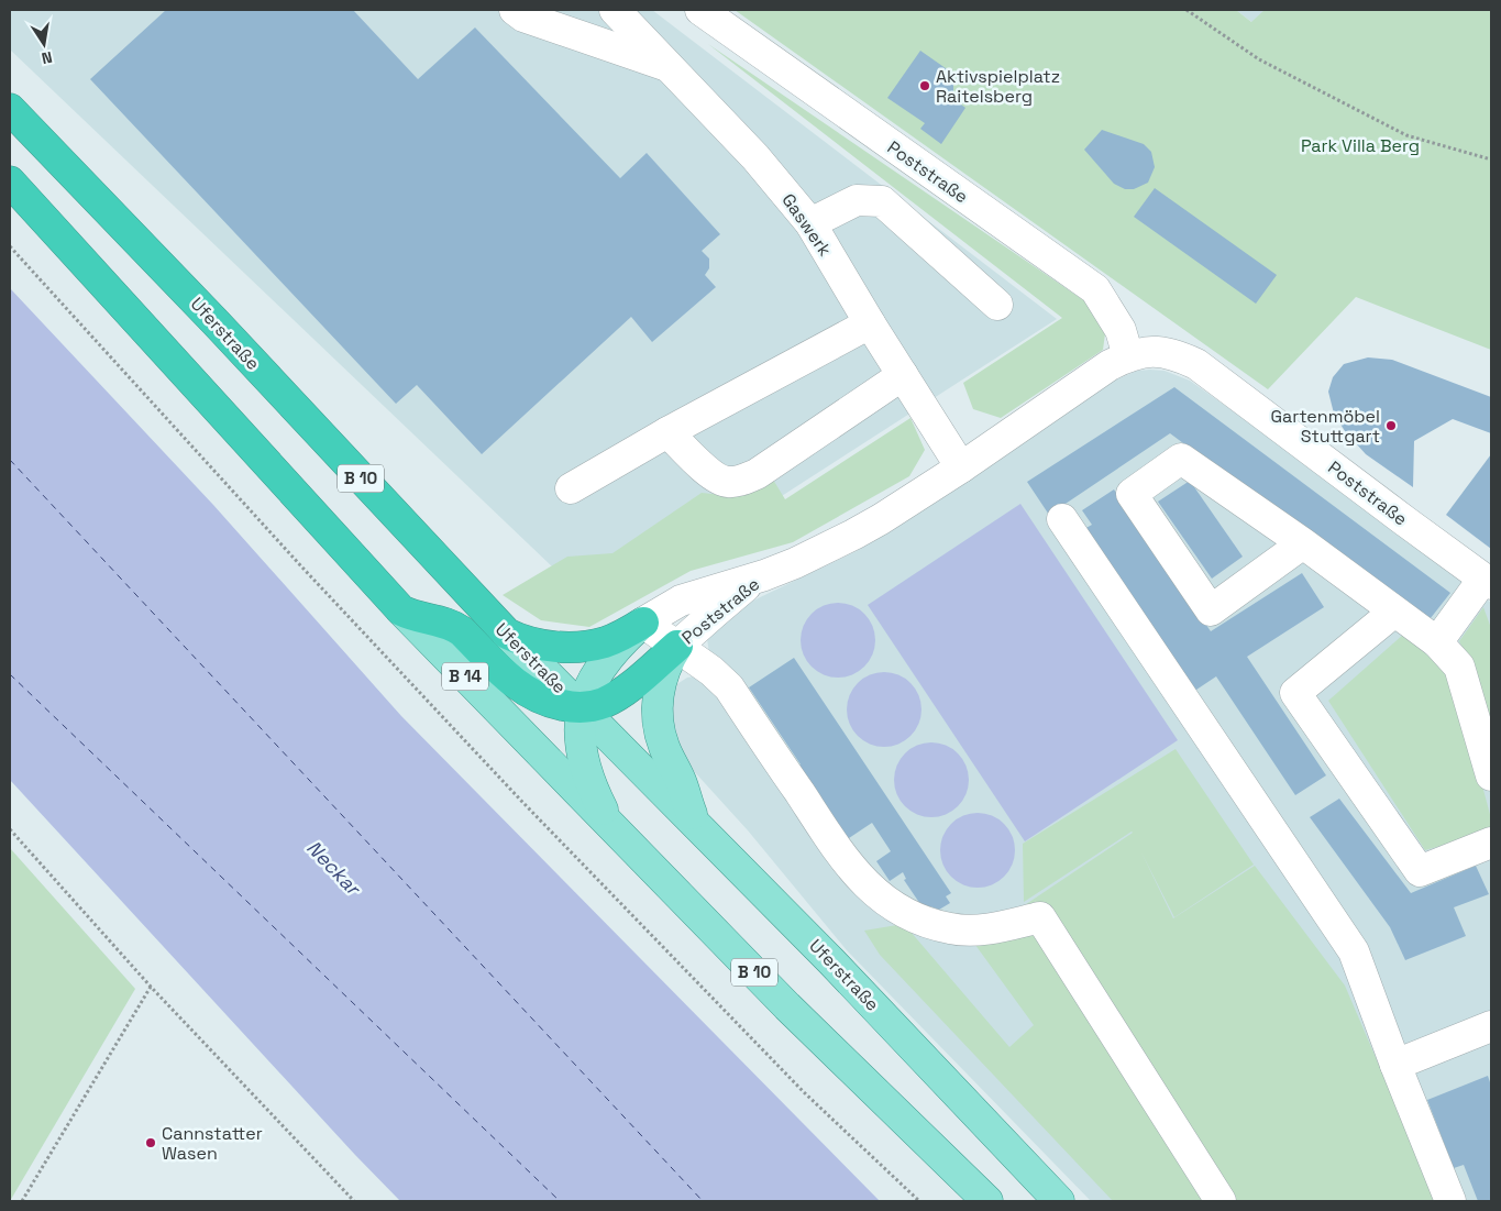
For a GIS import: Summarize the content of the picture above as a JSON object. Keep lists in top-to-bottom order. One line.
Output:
{"streets":{"highway":["Uferstraße","B 10"],"main road":["B 14"],"street":["Poststraße","Gaswerk"]},"crossings":[["Poststraße","Gaswerk"],["B 10","B 14"]],"water":["Neckar"],"parks":["Park Villa Berg"],"places":["Aktivspielplatz Raitelsberg","Gartenmöbel Stuttgart","Cannstatter Wasen"],"north":"bottom"}
